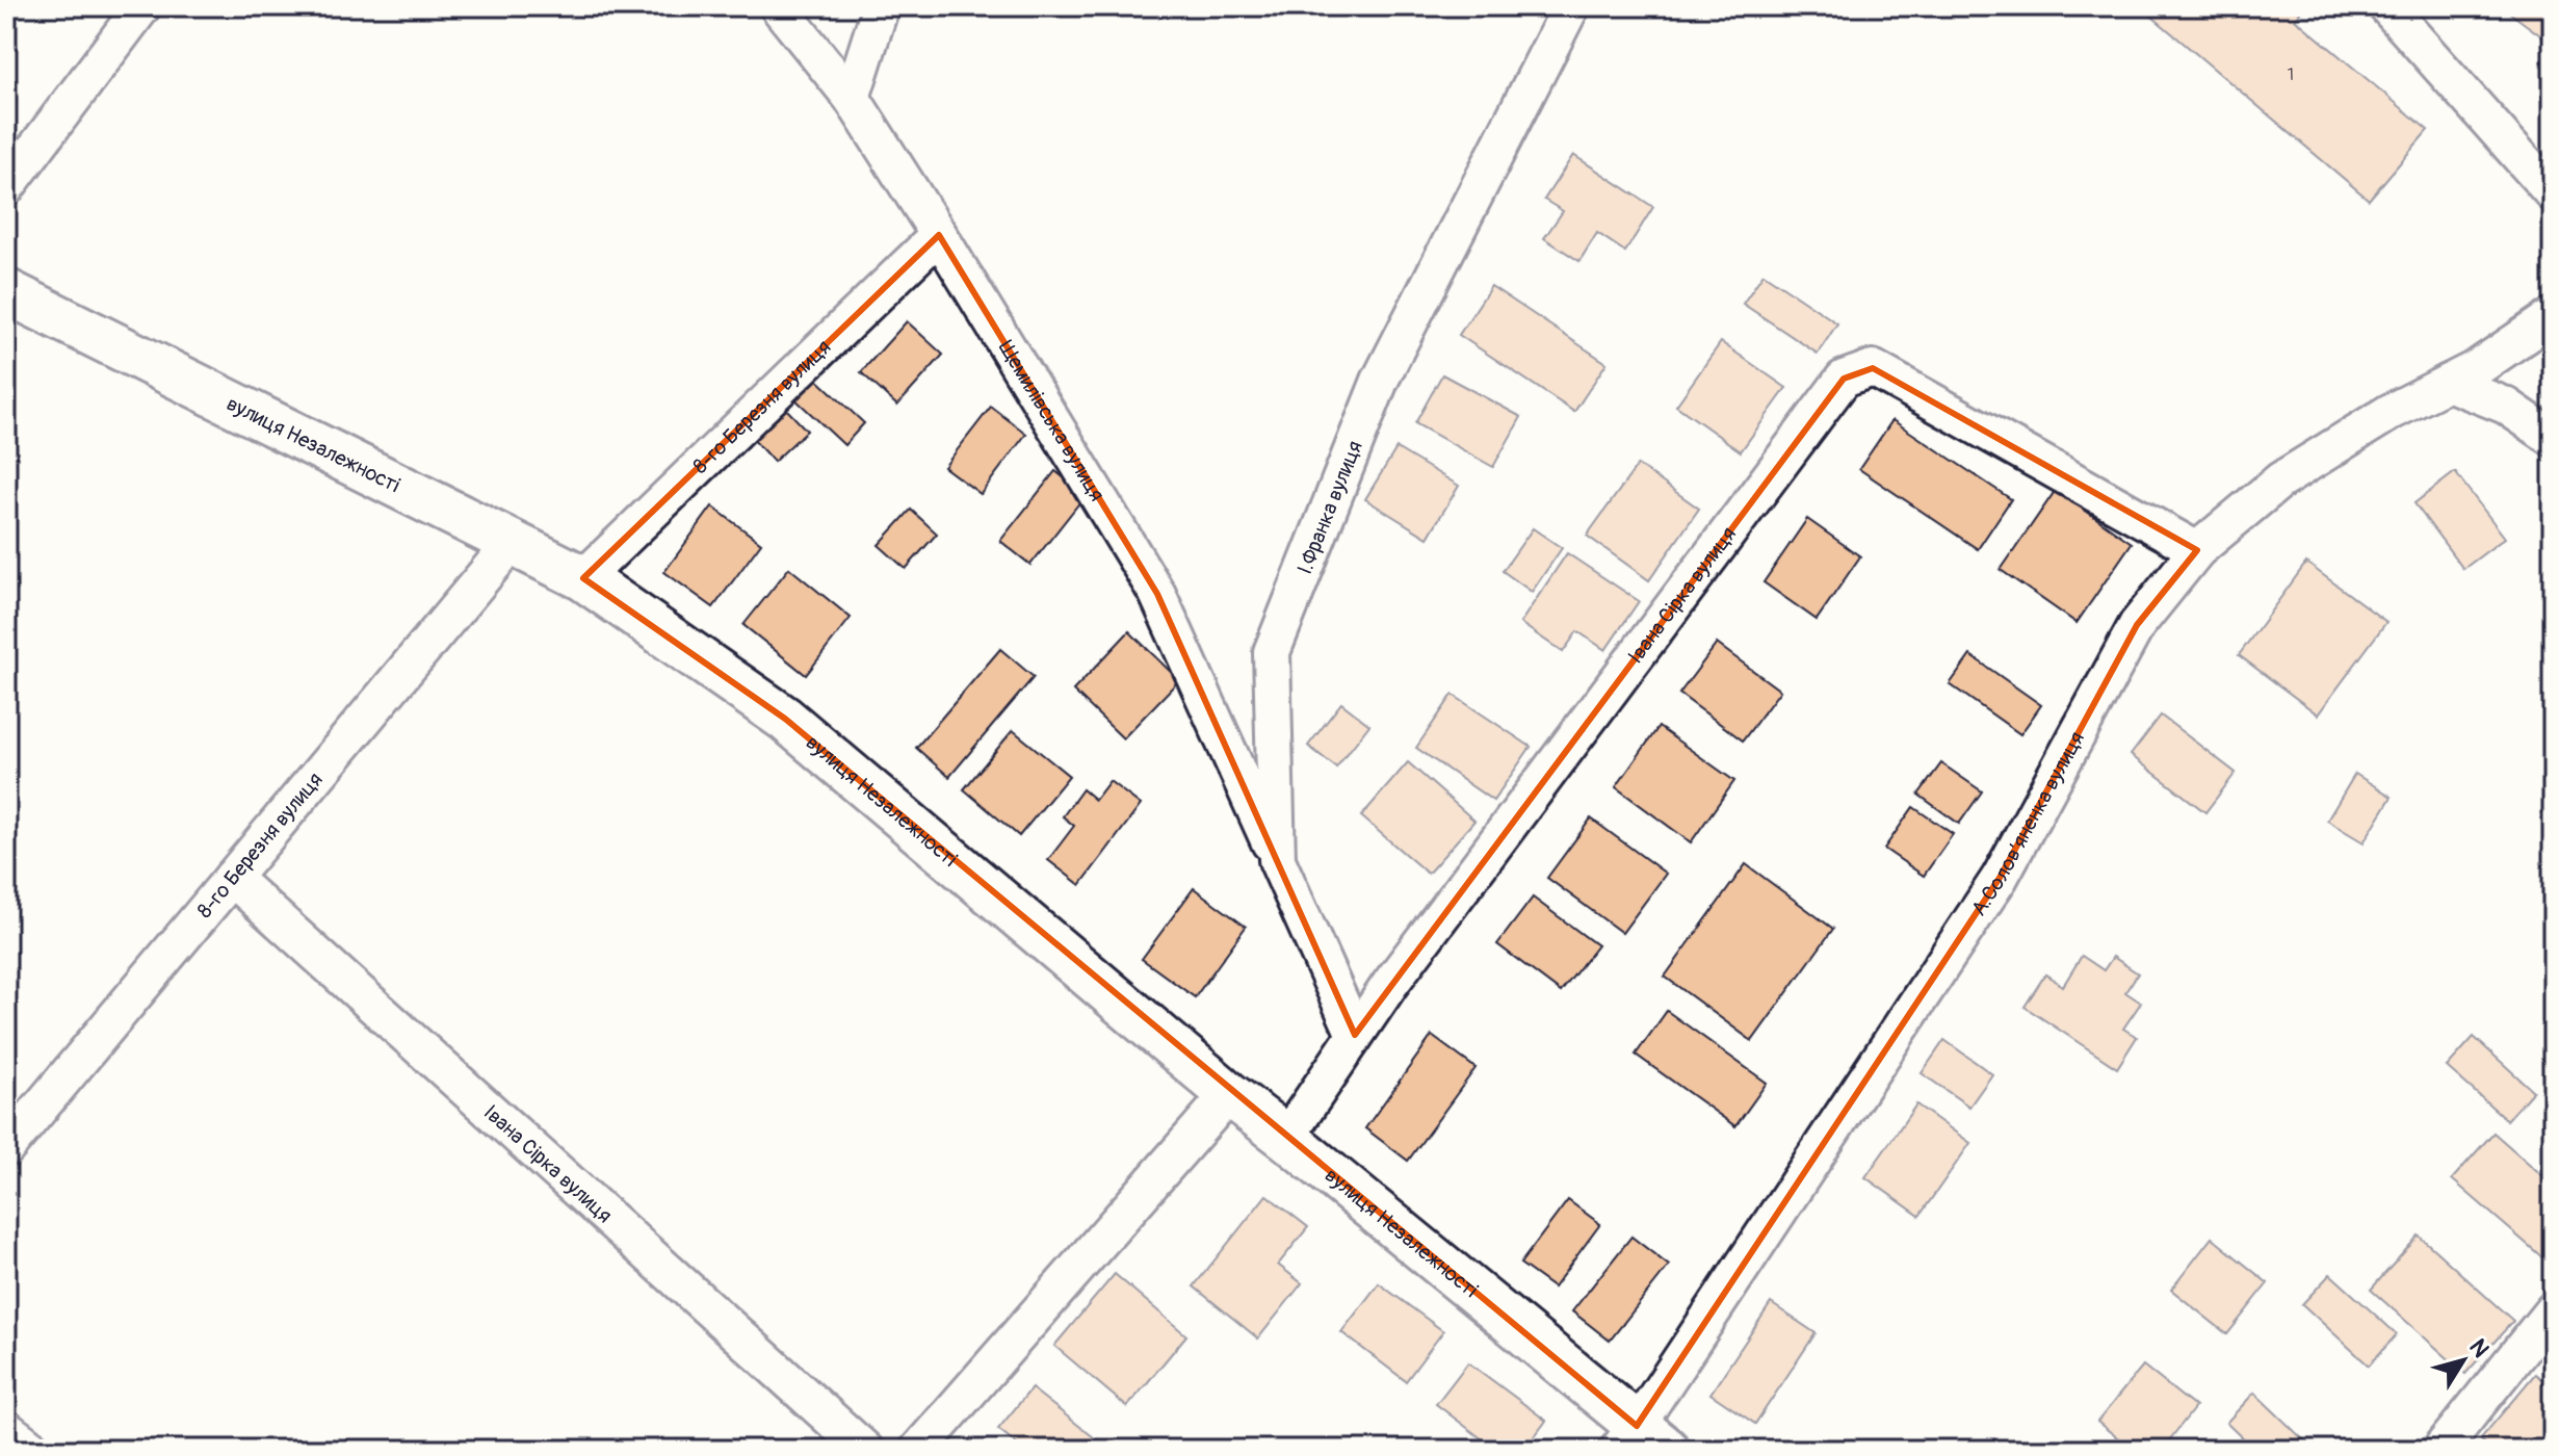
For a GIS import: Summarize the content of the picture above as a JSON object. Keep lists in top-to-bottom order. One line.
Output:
{"streets":{"street":["8-го Березня вулиця","Щемилівська вулиця","вулиця Незалежності","І.Франка вулиця","Івана Сірка вулиця","А.Солов’яненка вулиця"]},"crossings":[["8-го Березня вулиця","Щемилівська вулиця"],["8-го Березня вулиця","вулиця Незалежності"],["8-го Березня вулиця","Івана Сірка вулиця"],["Щемилівська вулиця","І.Франка вулиця"],["вулиця Незалежності","Івана Сірка вулиця"],["вулиця Незалежності","А.Солов’яненка вулиця"],["І.Франка вулиця","Івана Сірка вулиця"],["Івана Сірка вулиця","А.Солов’яненка вулиця"]],"house_numbers":["1"],"north":"top right"}
